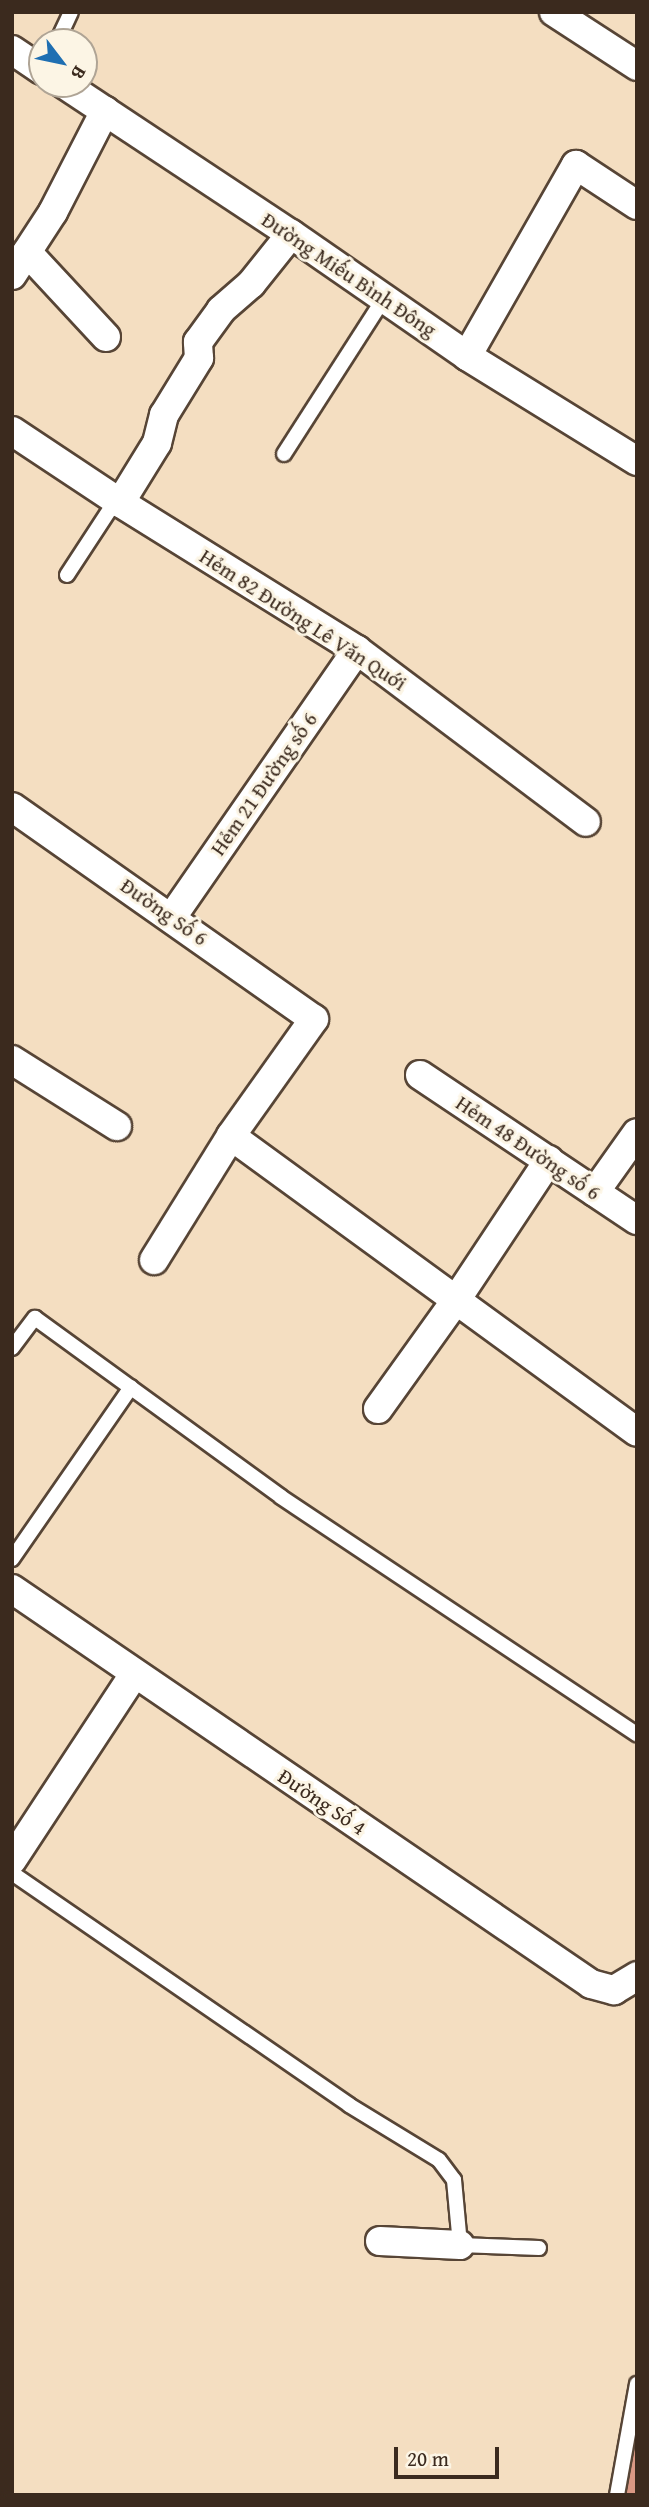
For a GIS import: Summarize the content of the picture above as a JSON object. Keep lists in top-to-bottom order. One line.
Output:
{"streets":{"street":["Đường Miếu Bình Đông","Hẻm 82 Đường Lê Văn Quới","Hẻm 21 Đường số 6","Đường Số 6","Hẻm 48 Đường số 6","Đường Số 4"]},"crossings":[["Hẻm 82 Đường Lê Văn Quới","Hẻm 21 Đường số 6"],["Hẻm 21 Đường số 6","Đường Số 6"]],"scale_bar":"20 m","north":"bottom right"}
